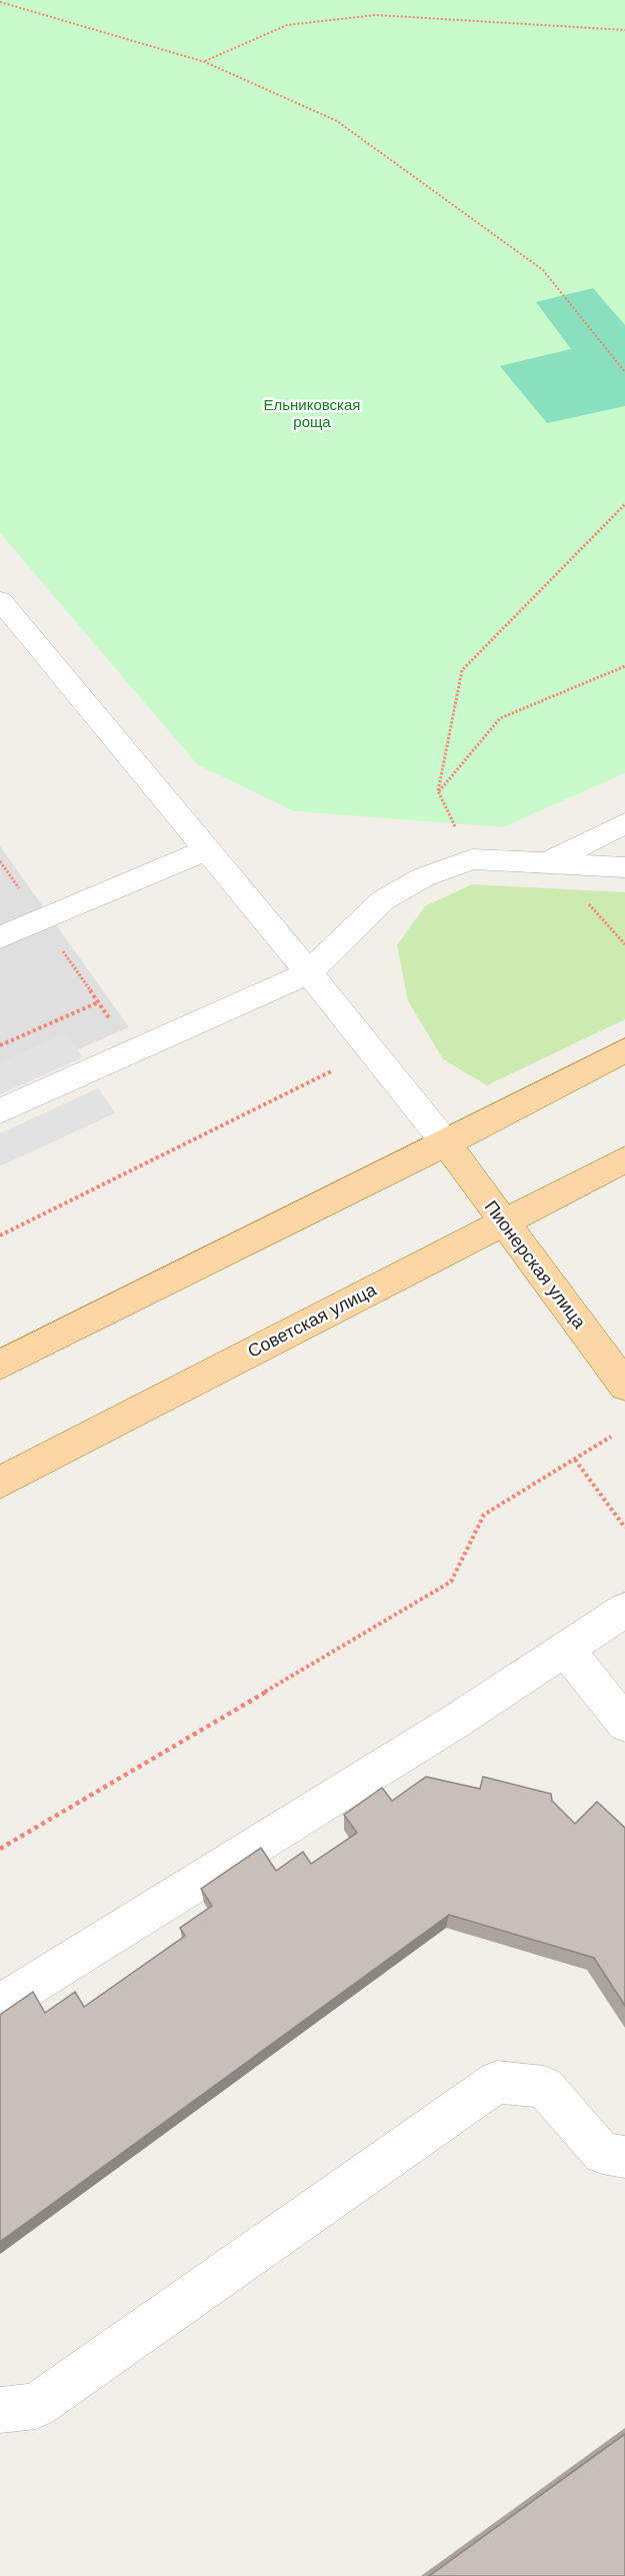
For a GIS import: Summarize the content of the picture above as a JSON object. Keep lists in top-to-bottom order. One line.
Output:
{"streets":{"main road":["Пионерская улица","Советская улица"]},"crossings":[["Пионерская улица","Советская улица"]],"parks":["Ельниковская роща"]}
